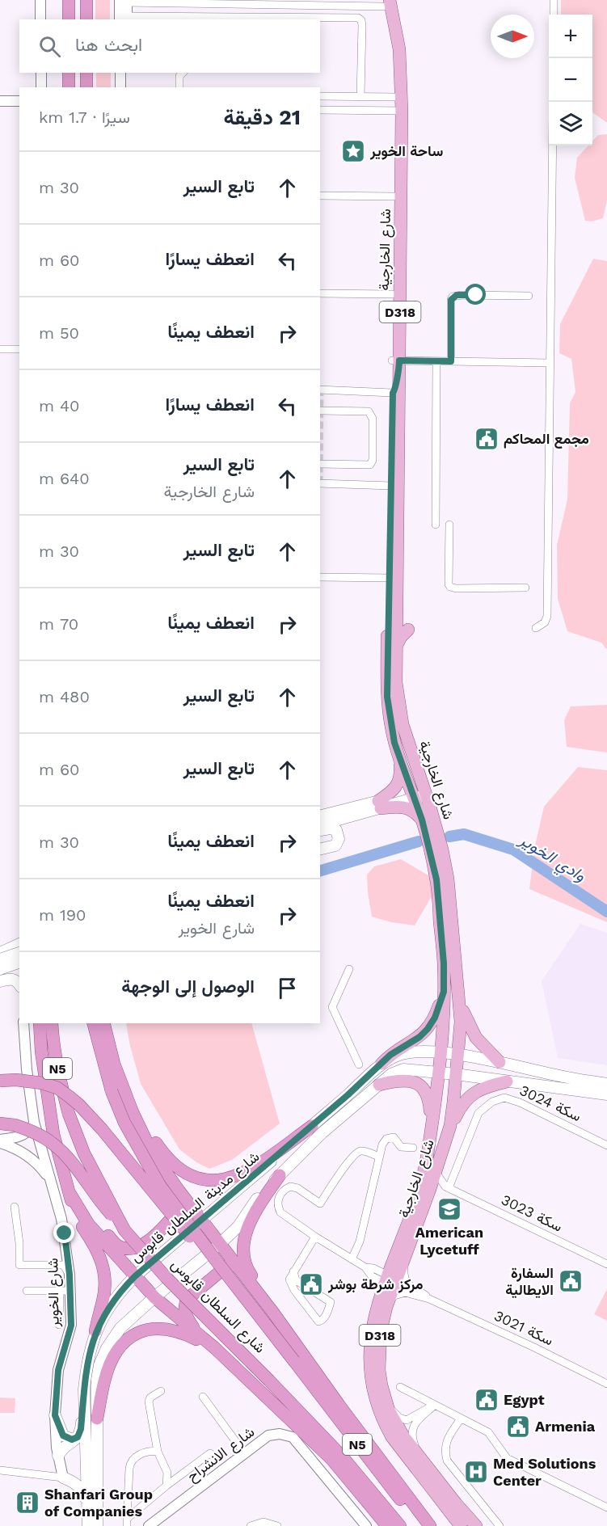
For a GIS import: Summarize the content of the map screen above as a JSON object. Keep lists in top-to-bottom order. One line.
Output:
{"streets":{"highway":["N5","شارع السلطان قابوس"],"main road":["شارع الخارجية","D318","شارع مدينة السلطان قابوس"],"street":["سكة 3024","سكة 3023","شارع الخوير","سكة 3021","شارع الانشراح"]},"crossings":[["شارع الخارجية","شارع مدينة السلطان قابوس"],["شارع الخارجية","سكة 3021"],["سكة 3024","سكة 3023"]],"water":["وادي الخوير"],"places":{"place":["ساحة الخوير"],"public building":["مجمع المحاكم","السفارة الايطالية","مركز شرطة بوشر","Egypt","Armenia"],"school or university":["American Lycetuff"],"hospital":["Med Solutions Center"],"building":["Shanfari Group of Companies"]},"north":"right","page":{"map_buttons":["+","−"],"search":"ابحث هنا","heading":["21 دقيقة","سيرًا · 1.7 km"],"list":[["تابع السير","30 m"],["انعطف يسارًا","60 m"],["انعطف يمينًا","50 m"],["انعطف يسارًا","40 m"],["تابع السير","شارع الخارجية","640 m"],["تابع السير","30 m"],["انعطف يمينًا","70 m"],["تابع السير","480 m"],["تابع السير","60 m"],["انعطف يمينًا","30 m"],["انعطف يمينًا","شارع الخوير","190 m"],"الوصول إلى الوجهة"]}}
